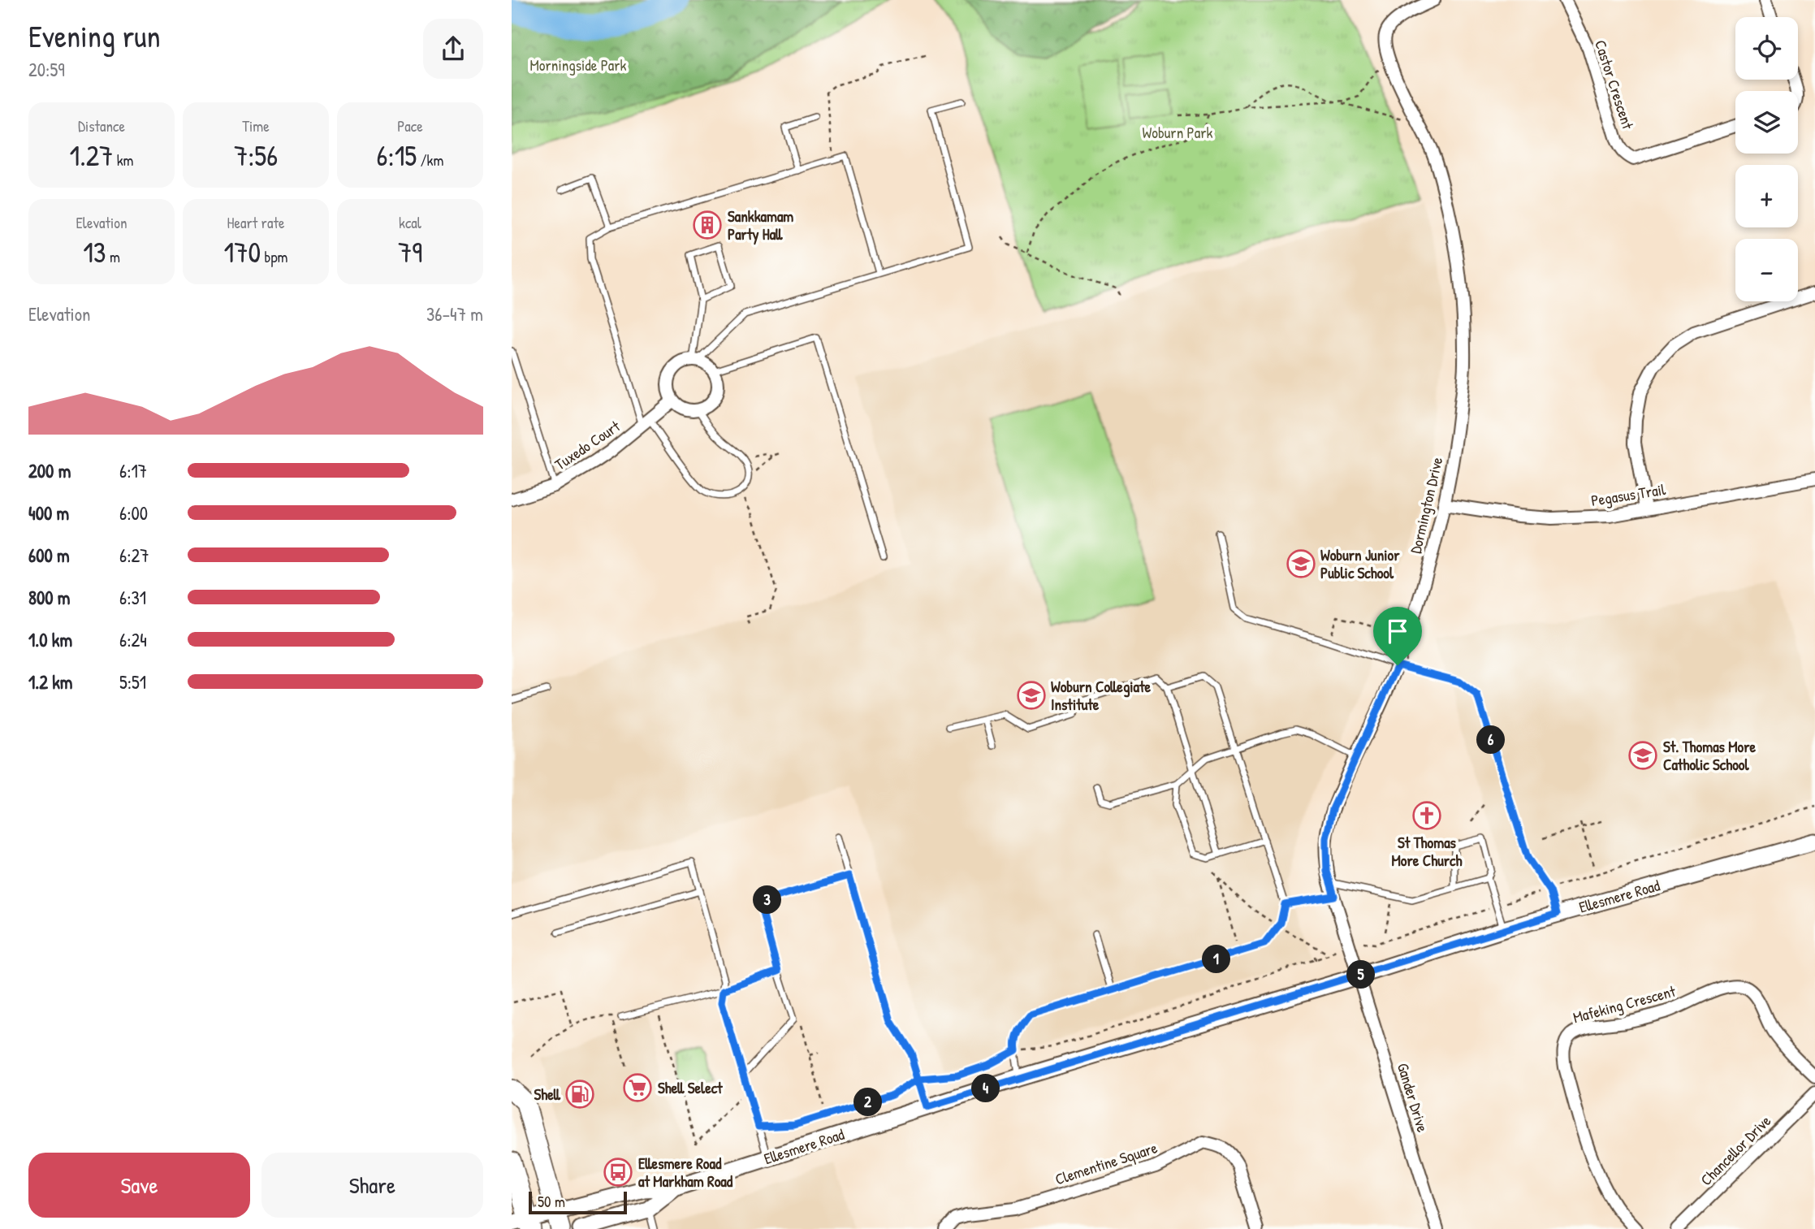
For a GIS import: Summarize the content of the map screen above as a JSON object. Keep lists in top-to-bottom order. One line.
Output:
{"streets":{"main road":["Ellesmere Road"],"street":["Castor Crescent","Tuxedo Court","Pegasus Trail","Dormington Drive","Mafeking Crescent","Gander Drive","Chancellor Drive","Clementine Square"]},"crossings":[["Pegasus Trail","Dormington Drive"],["Dormington Drive","Ellesmere Road"],["Dormington Drive","Gander Drive"],["Ellesmere Road","Gander Drive"]],"parks":["Morningside Park","Woburn Park"],"places":{"building":["Sankkamam Party Hall"],"school or university":["Woburn Junior Public School","Woburn Collegiate Institute","St. Thomas More Catholic School"],"church":["St Thomas More Church"],"supermarket":["Shell Select"],"fuel station":["Shell"],"bus stop":["Ellesmere Road at Markham Road"]},"scale_bar":"50 m","page":{"heading":["Evening run","20:59"],"map_buttons":["+","−"],"stats":[["Distance","1.27 km"],["Time","7:56"],["Pace","6:15 /km"],["Elevation","13 m"],["Heart rate","170 bpm"],["kcal","79"]],"chart":["Elevation","36–47 m"],"list":[{"name":"200 m","note":"6:17"},{"name":"400 m","note":"6:00"},{"name":"600 m","note":"6:27"},{"name":"800 m","note":"6:31"},{"name":"1.0 km","note":"6:24"},{"name":"1.2 km","note":"5:51"}],"pins":["6","3","1","5","4","2"],"buttons":["Save","Share"],"scale":"50 m"}}
